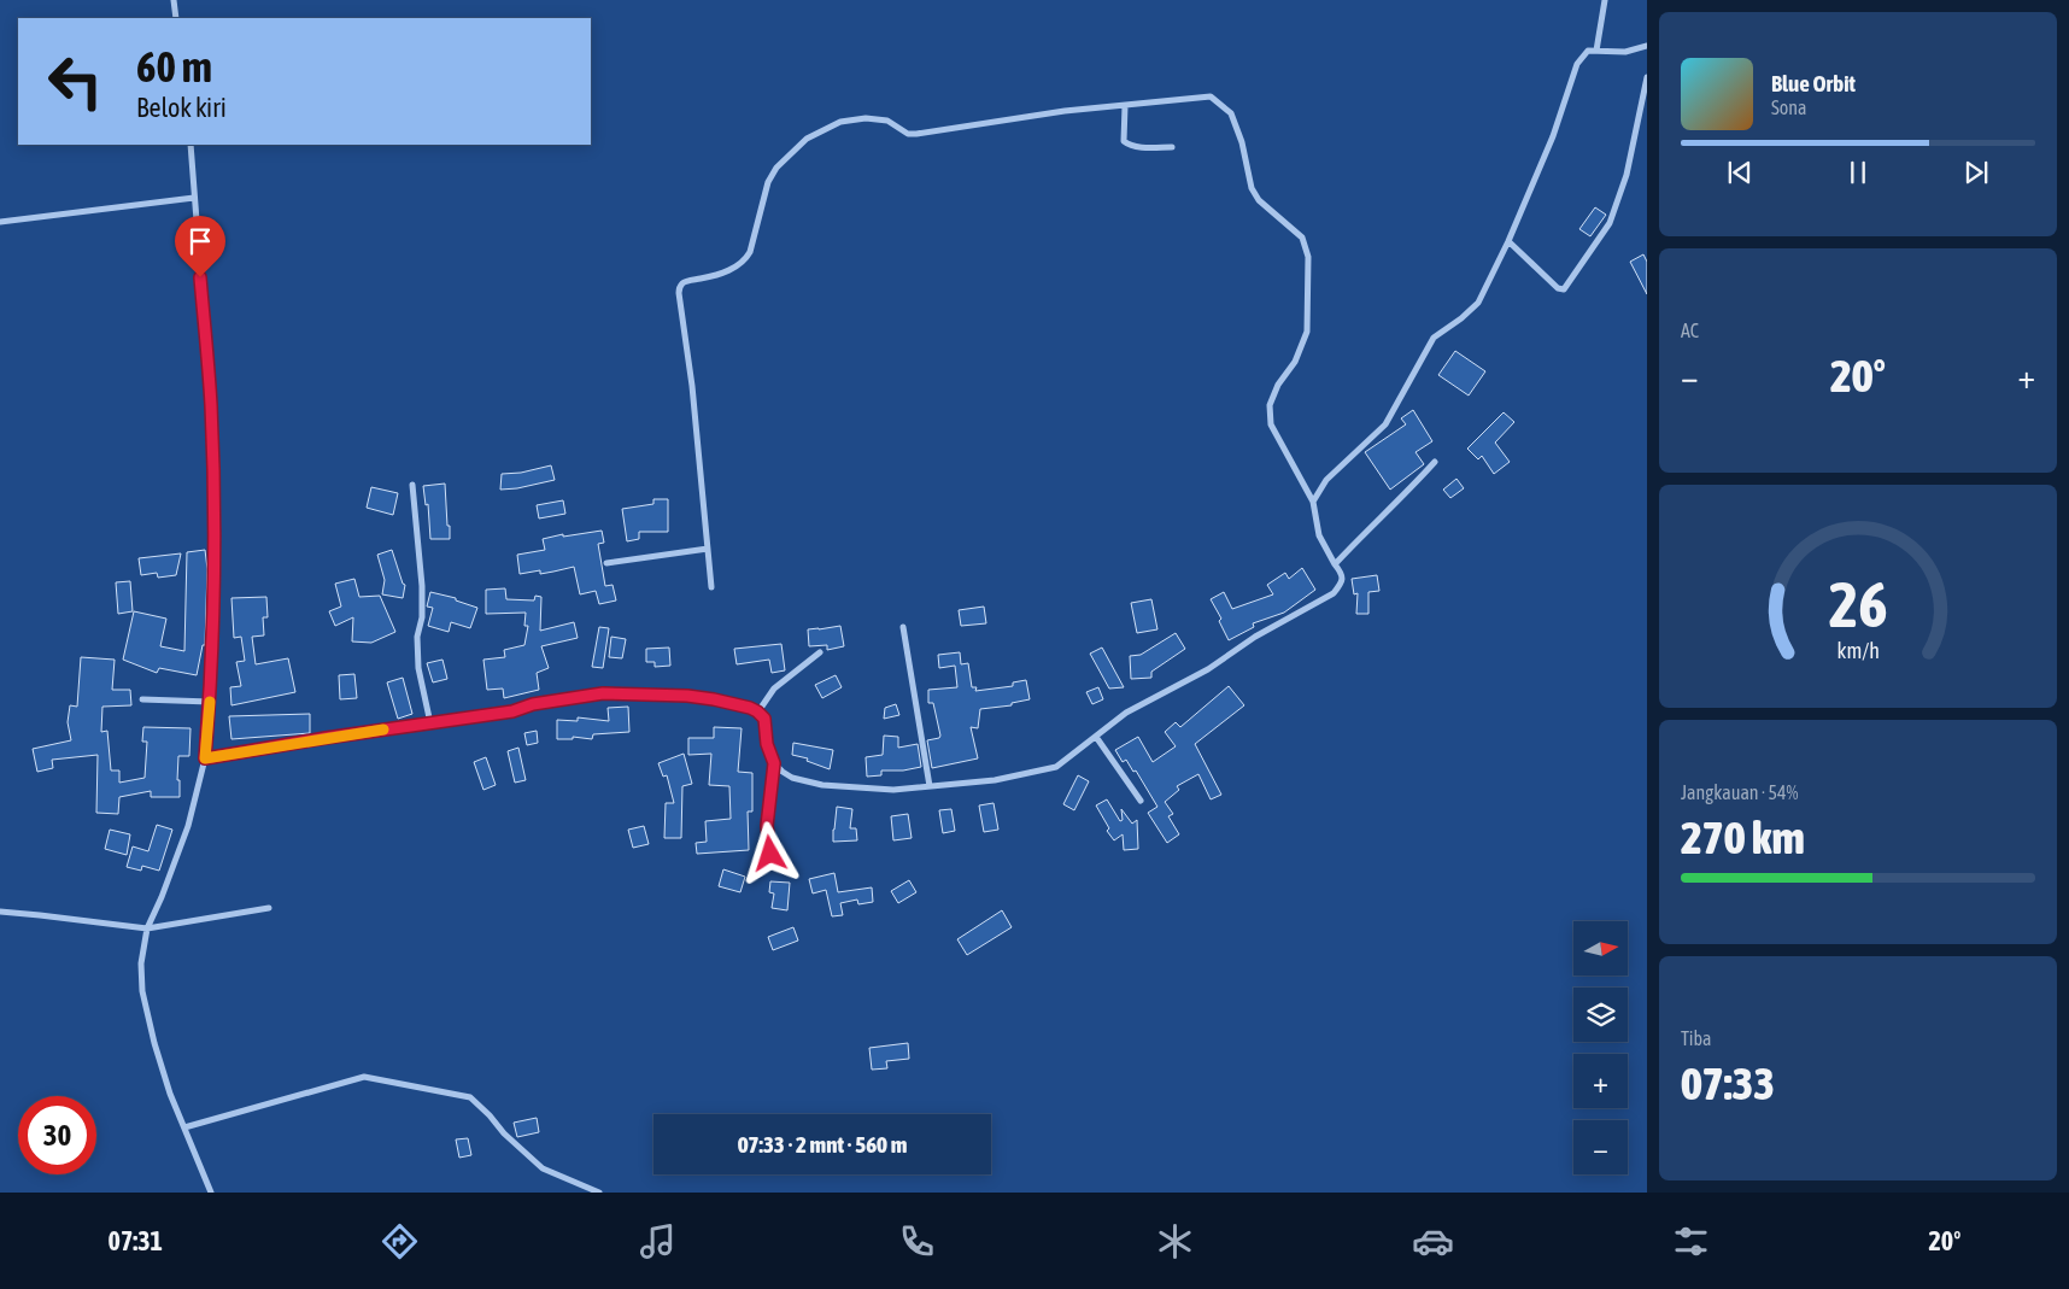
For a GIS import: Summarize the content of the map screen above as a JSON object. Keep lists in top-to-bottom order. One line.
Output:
{"north":"right","page":{"turn":["60 m","Belok kiri"],"song":["Blue Orbit","Sona"],"tile":["AC",["Jangkauan · 54%","270 km"],["Tiba","07:33"]],"heat":["−","20°","+"],"map_buttons":["+","−"],"limit":"30","trip":"07:33 · 2 mnt · 560 m","tabs":["07:31","20°"],"gauge":["26","km/h"]}}
